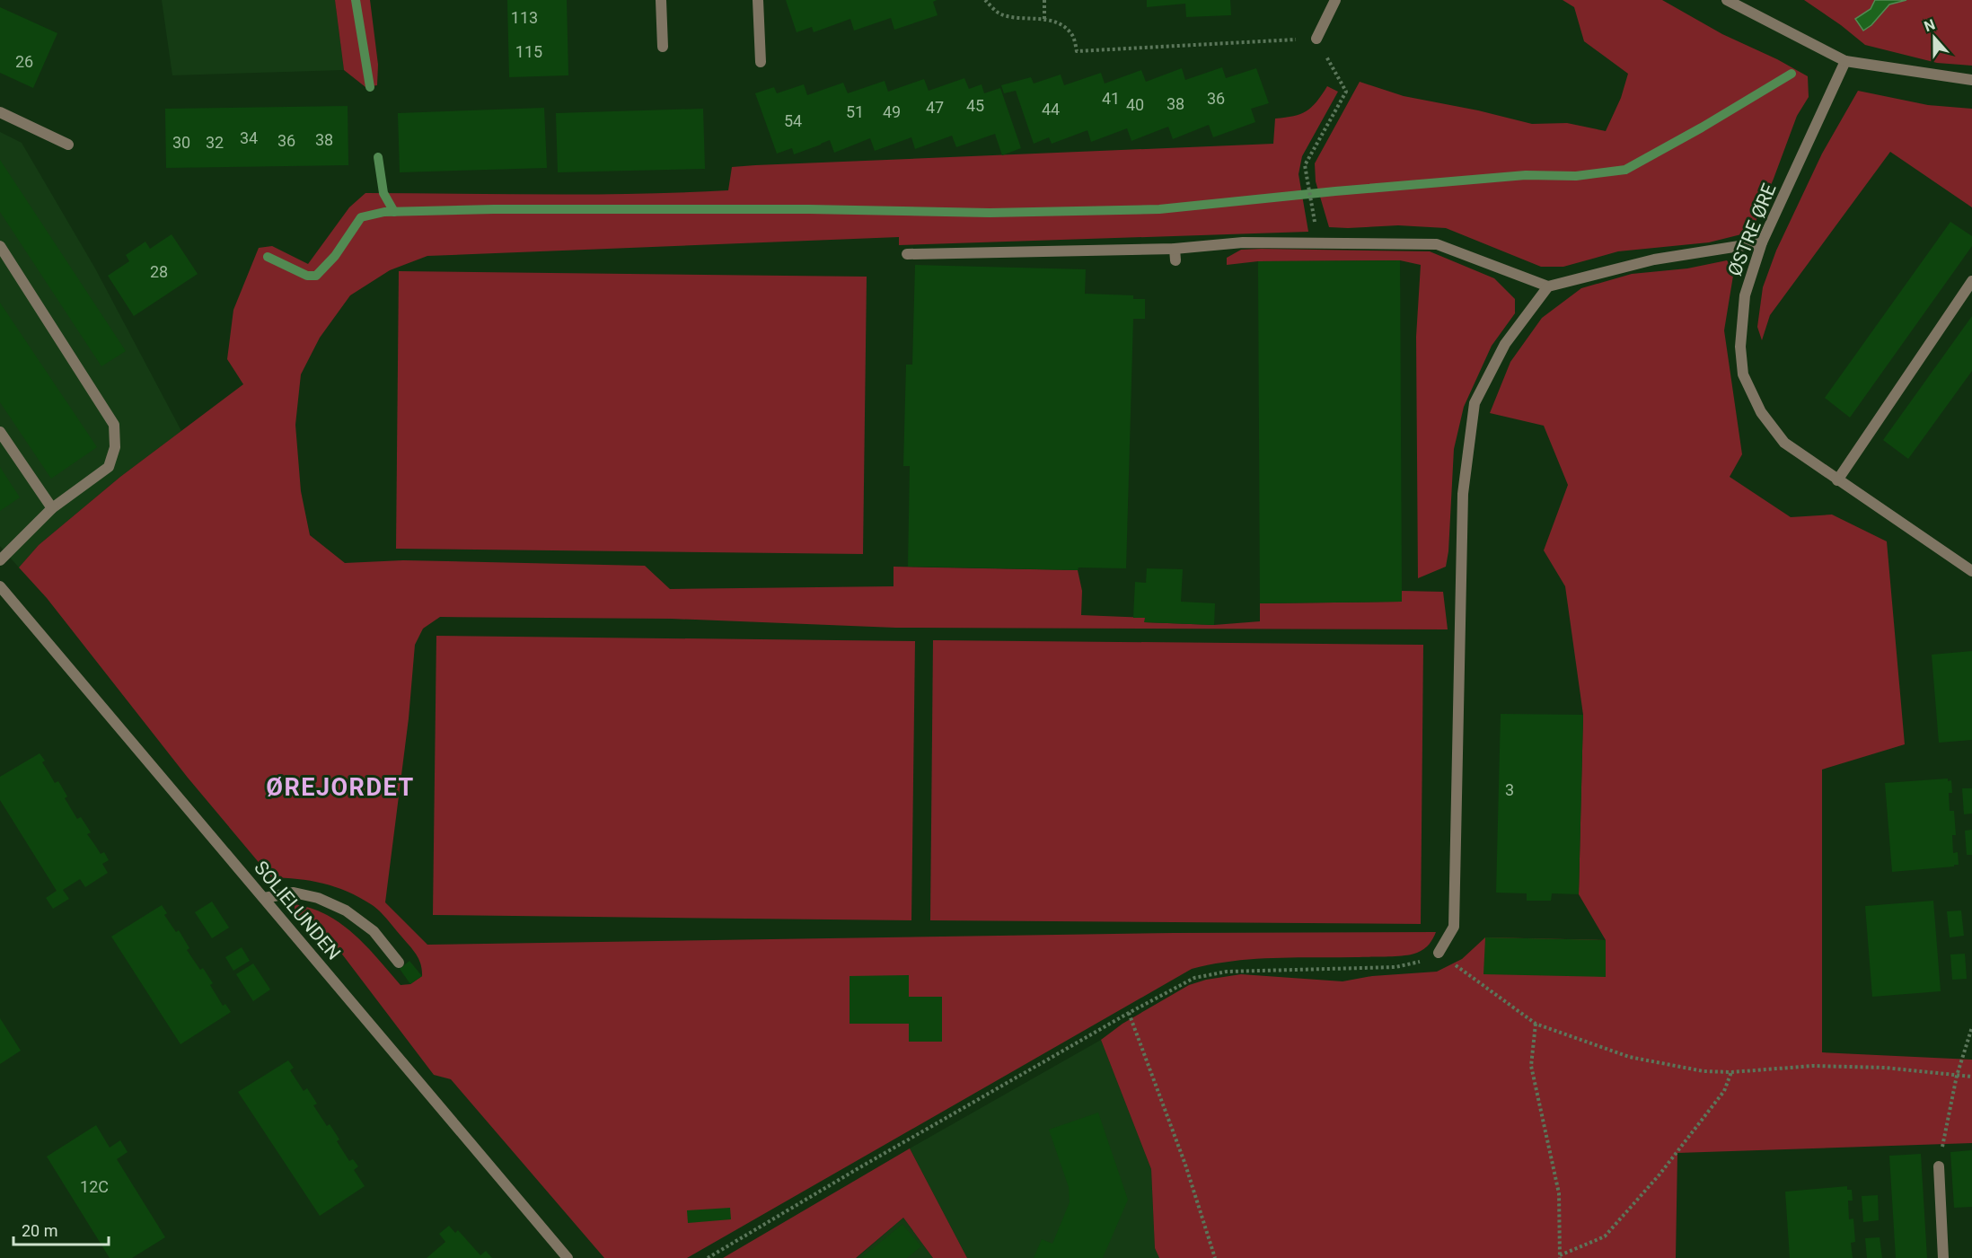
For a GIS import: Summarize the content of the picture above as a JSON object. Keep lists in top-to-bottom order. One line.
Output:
{"streets":{"street":["ØSTRE ØRE","SOLIELUNDEN"]},"districts":["ØREJORDET"],"house_numbers":["113","115","26","41","36","38","40","45","47","44","51","49","54","34","38","36","30","32","28","3","12C"],"scale_bar":"20 m","north":"top"}
